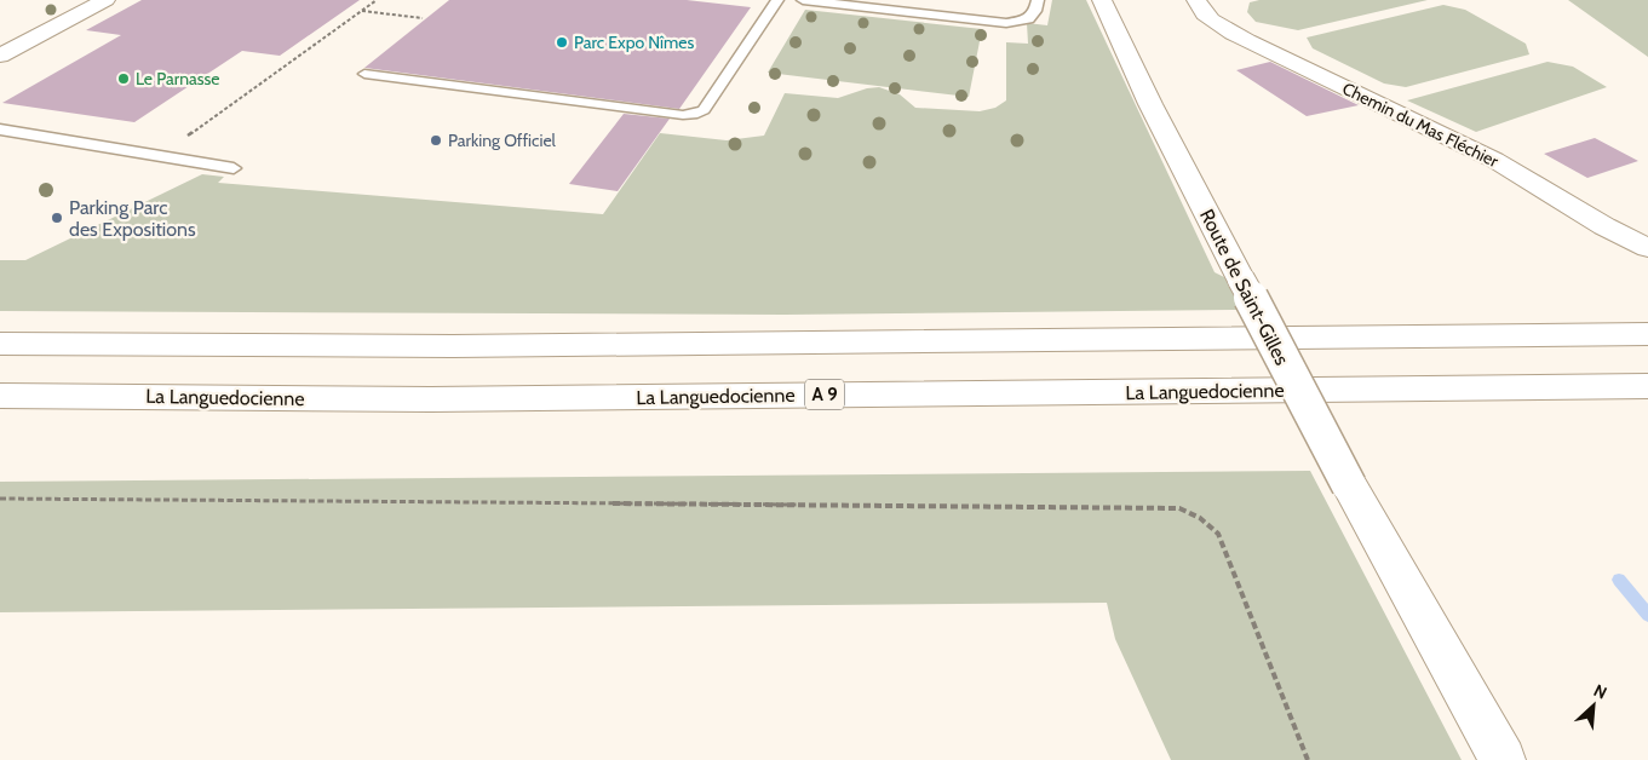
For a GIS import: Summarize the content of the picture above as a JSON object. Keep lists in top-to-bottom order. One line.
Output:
{"streets":{"main road":["Chemin du Mas Fléchier","Route de Saint-Gilles","La Languedocienne","A 9"]},"places":["Parc Expo Nîmes","Le Parnasse","Parking Officiel","Parking Parc des Expositions"],"north":"top right"}
